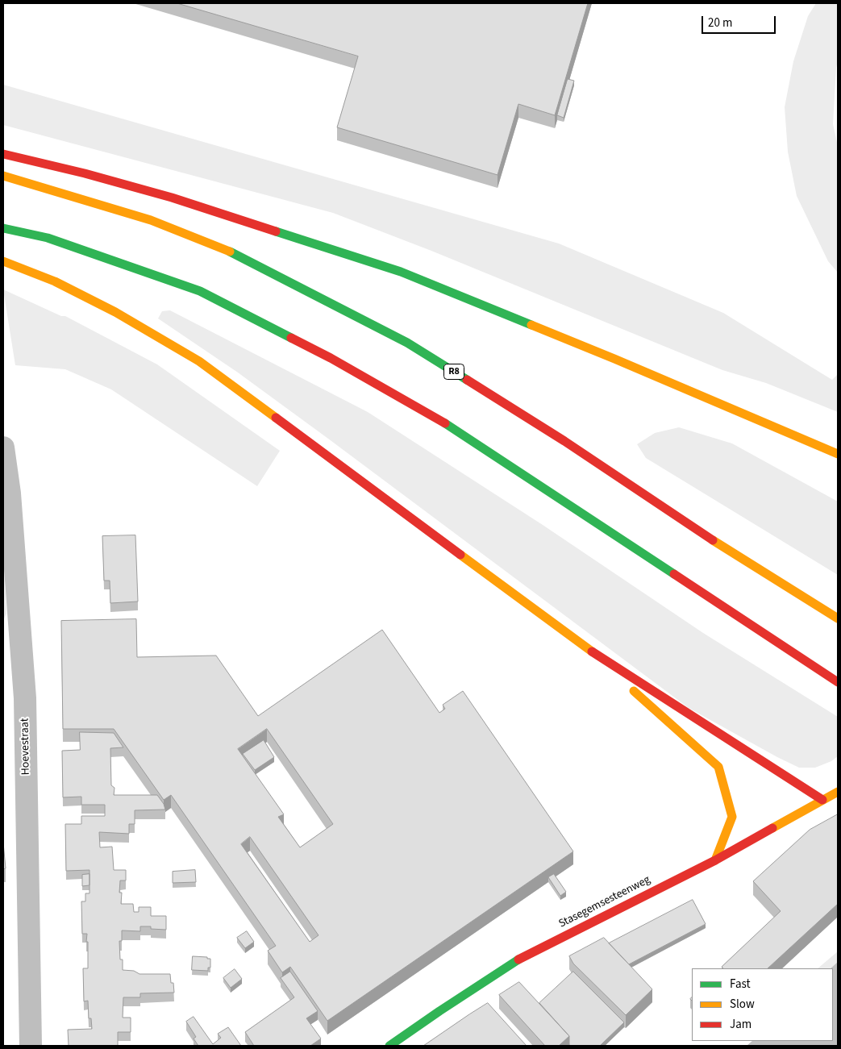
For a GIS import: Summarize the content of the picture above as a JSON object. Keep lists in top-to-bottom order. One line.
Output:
{"streets":{"main road":["R8","Stasegemsesteenweg"],"street":["Hoevestraat"]},"legend":["Fast","Slow","Jam"],"scale_bar":"20 m"}
